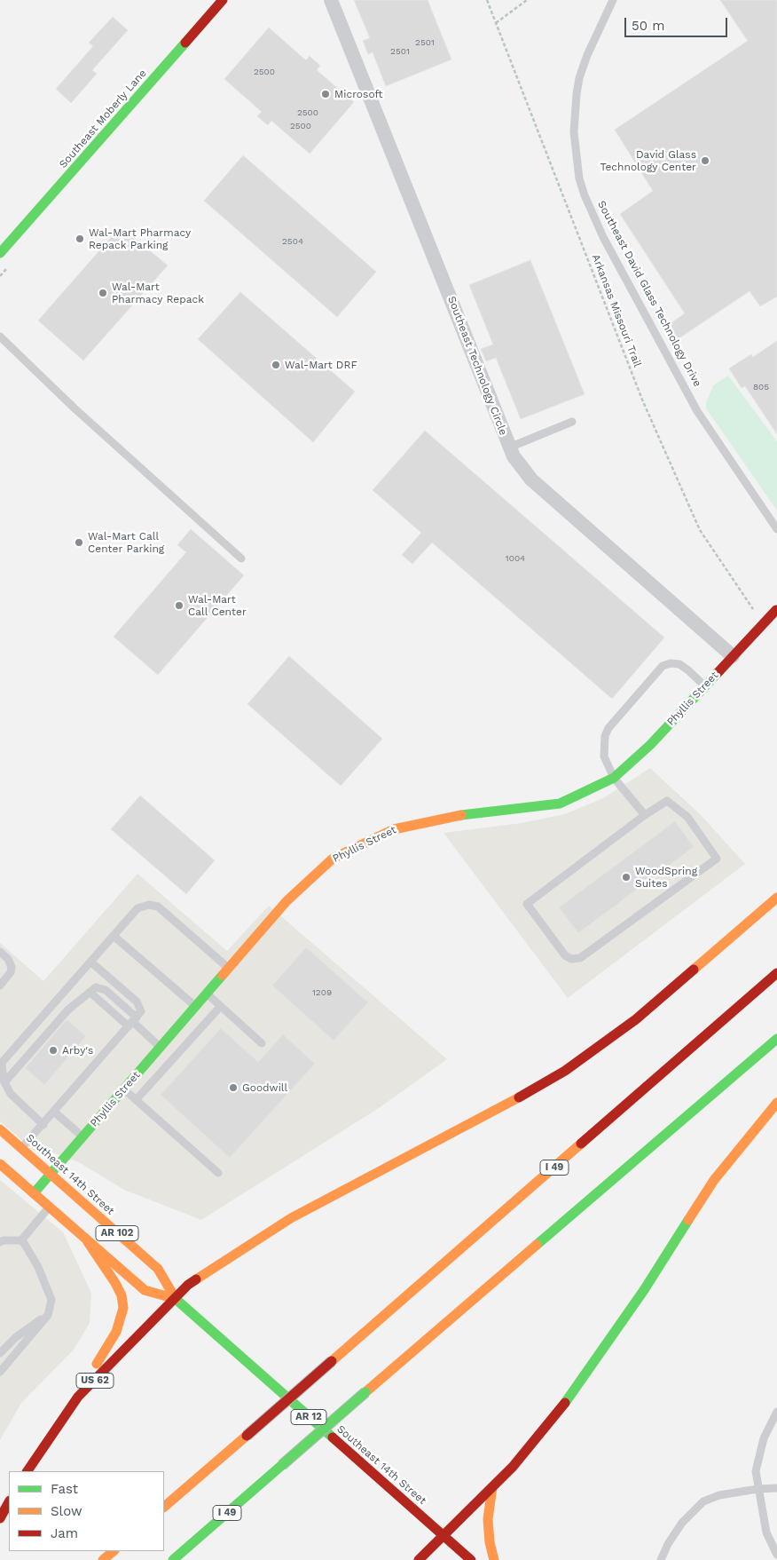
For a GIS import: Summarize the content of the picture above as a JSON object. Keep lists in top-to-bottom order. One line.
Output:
{"streets":{"main road":["Southeast Moberly Lane","Phyllis Street","I 49","Southeast 14th Street","AR 102","US 62","AR 12"],"street":["Southeast Technology Circle"],"lane":["Southeast David Glass Technology Drive"],"path":["Arkansas Missouri Trail"]},"crossings":[["Southeast Technology Circle","Phyllis Street"],["Phyllis Street","Southeast 14th Street"],["Southeast 14th Street","US 62"]],"places":["Microsoft","David Glass Technology Center","Wal-Mart Pharmacy Repack Parking","Wal-Mart Pharmacy Repack","Wal-Mart DRF","Wal-Mart Call Center Parking","Wal-Mart Call Center","WoodSpring Suites","Arby's","Goodwill"],"house_numbers":["2501","2501","2500","2500","2500","2504","805","1004","1209"],"legend":["Fast","Slow","Jam"],"scale_bar":"50 m"}
